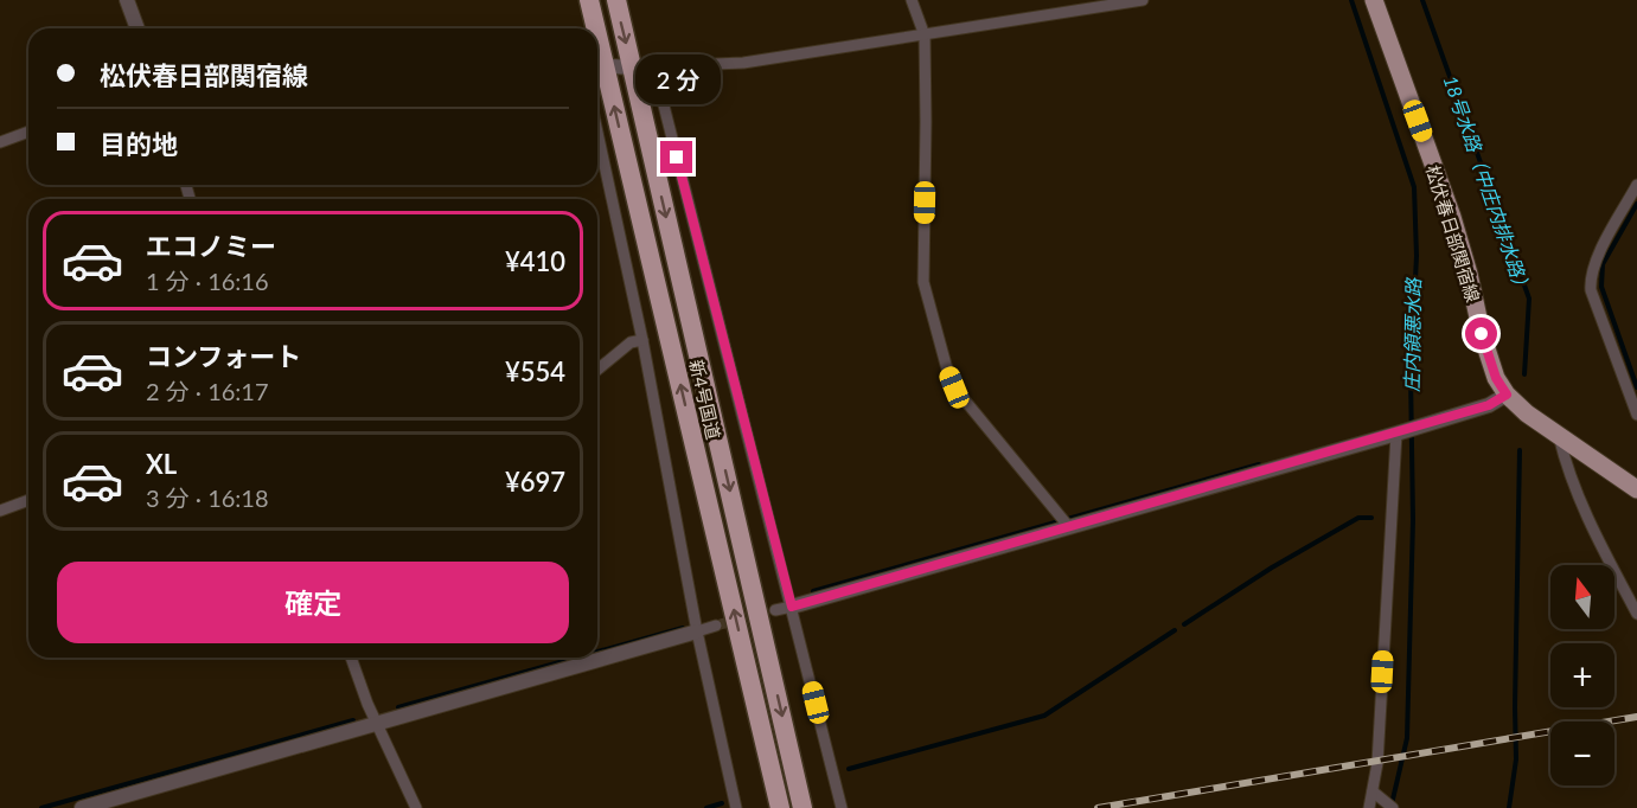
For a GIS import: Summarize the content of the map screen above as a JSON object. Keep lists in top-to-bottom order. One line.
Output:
{"streets":{"highway":["新4号国道"],"main road":["松伏春日部関宿線"]},"water":["18号水路（中庄内排水路）","庄内領悪水路"],"north":"top","page":{"banner":["松伏春日部関宿線","目的地"],"bubble":"2 分","list":[{"name":"エコノミー","note":"1 分 · 16:16","value":"¥410"},{"name":"コンフォート","note":"2 分 · 16:17","value":"¥554"},{"name":"XL","note":"3 分 · 16:18","value":"¥697"}],"buttons":"確定","map_buttons":["+","−"]}}
